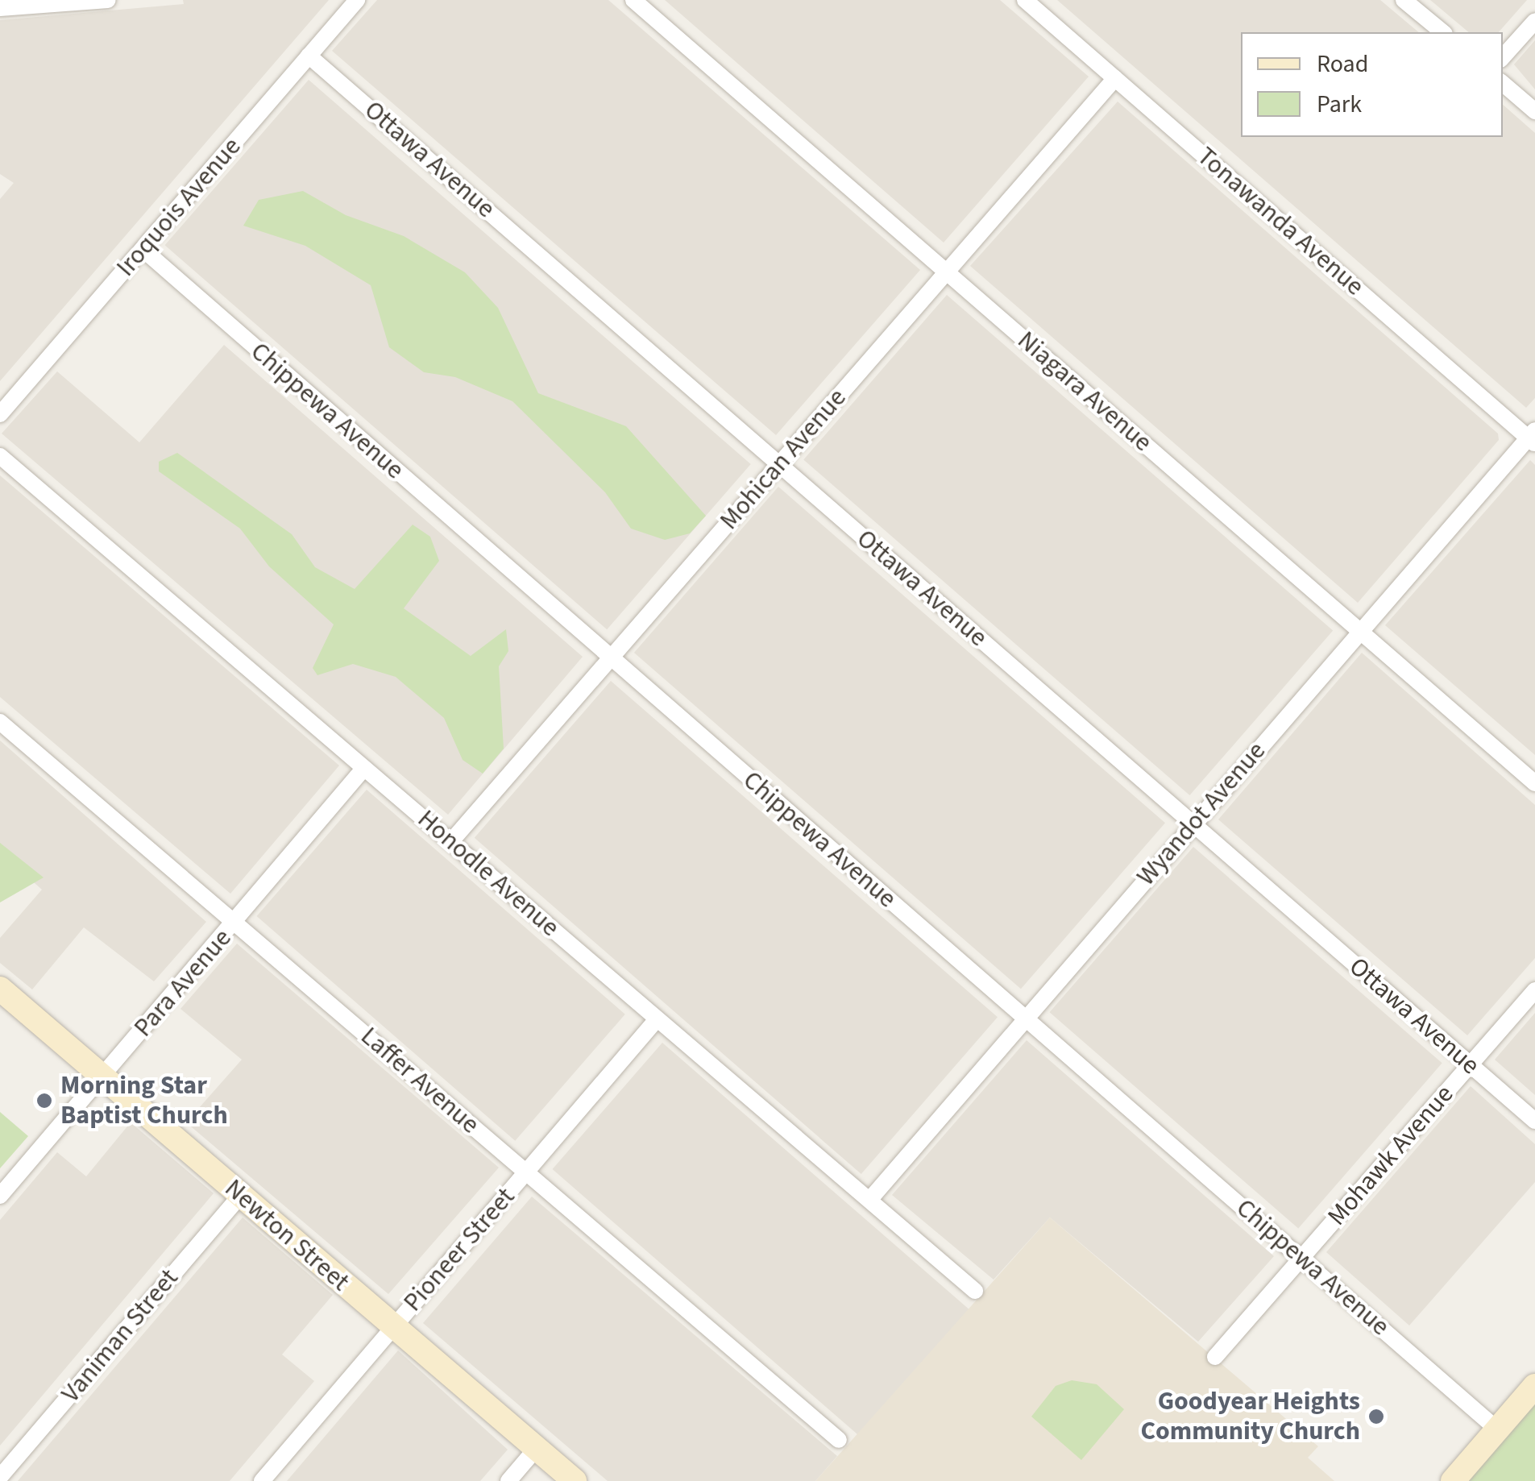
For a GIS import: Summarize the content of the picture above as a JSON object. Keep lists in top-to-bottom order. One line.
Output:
{"streets":{"street":["Ottawa Avenue","Iroquois Avenue","Tonawanda Avenue","Niagara Avenue","Chippewa Avenue","Mohican Avenue","Wyandot Avenue","Honodle Avenue","Para Avenue","Laffer Avenue","Mohawk Avenue","Newton Street","Pioneer Street","Vaniman Street"]},"crossings":[["Ottawa Avenue","Iroquois Avenue"],["Ottawa Avenue","Mohican Avenue"],["Ottawa Avenue","Wyandot Avenue"],["Ottawa Avenue","Mohawk Avenue"],["Iroquois Avenue","Chippewa Avenue"],["Tonawanda Avenue","Mohican Avenue"],["Tonawanda Avenue","Wyandot Avenue"],["Niagara Avenue","Mohican Avenue"],["Niagara Avenue","Wyandot Avenue"],["Chippewa Avenue","Mohican Avenue"],["Chippewa Avenue","Wyandot Avenue"],["Chippewa Avenue","Mohawk Avenue"],["Mohican Avenue","Honodle Avenue"],["Wyandot Avenue","Honodle Avenue"],["Honodle Avenue","Para Avenue"],["Honodle Avenue","Pioneer Street"],["Para Avenue","Laffer Avenue"],["Para Avenue","Newton Street"],["Laffer Avenue","Pioneer Street"],["Newton Street","Pioneer Street"],["Newton Street","Vaniman Street"]],"places":["Morning Star Baptist Church","Goodyear Heights Community Church"],"legend":["Road","Park"]}
